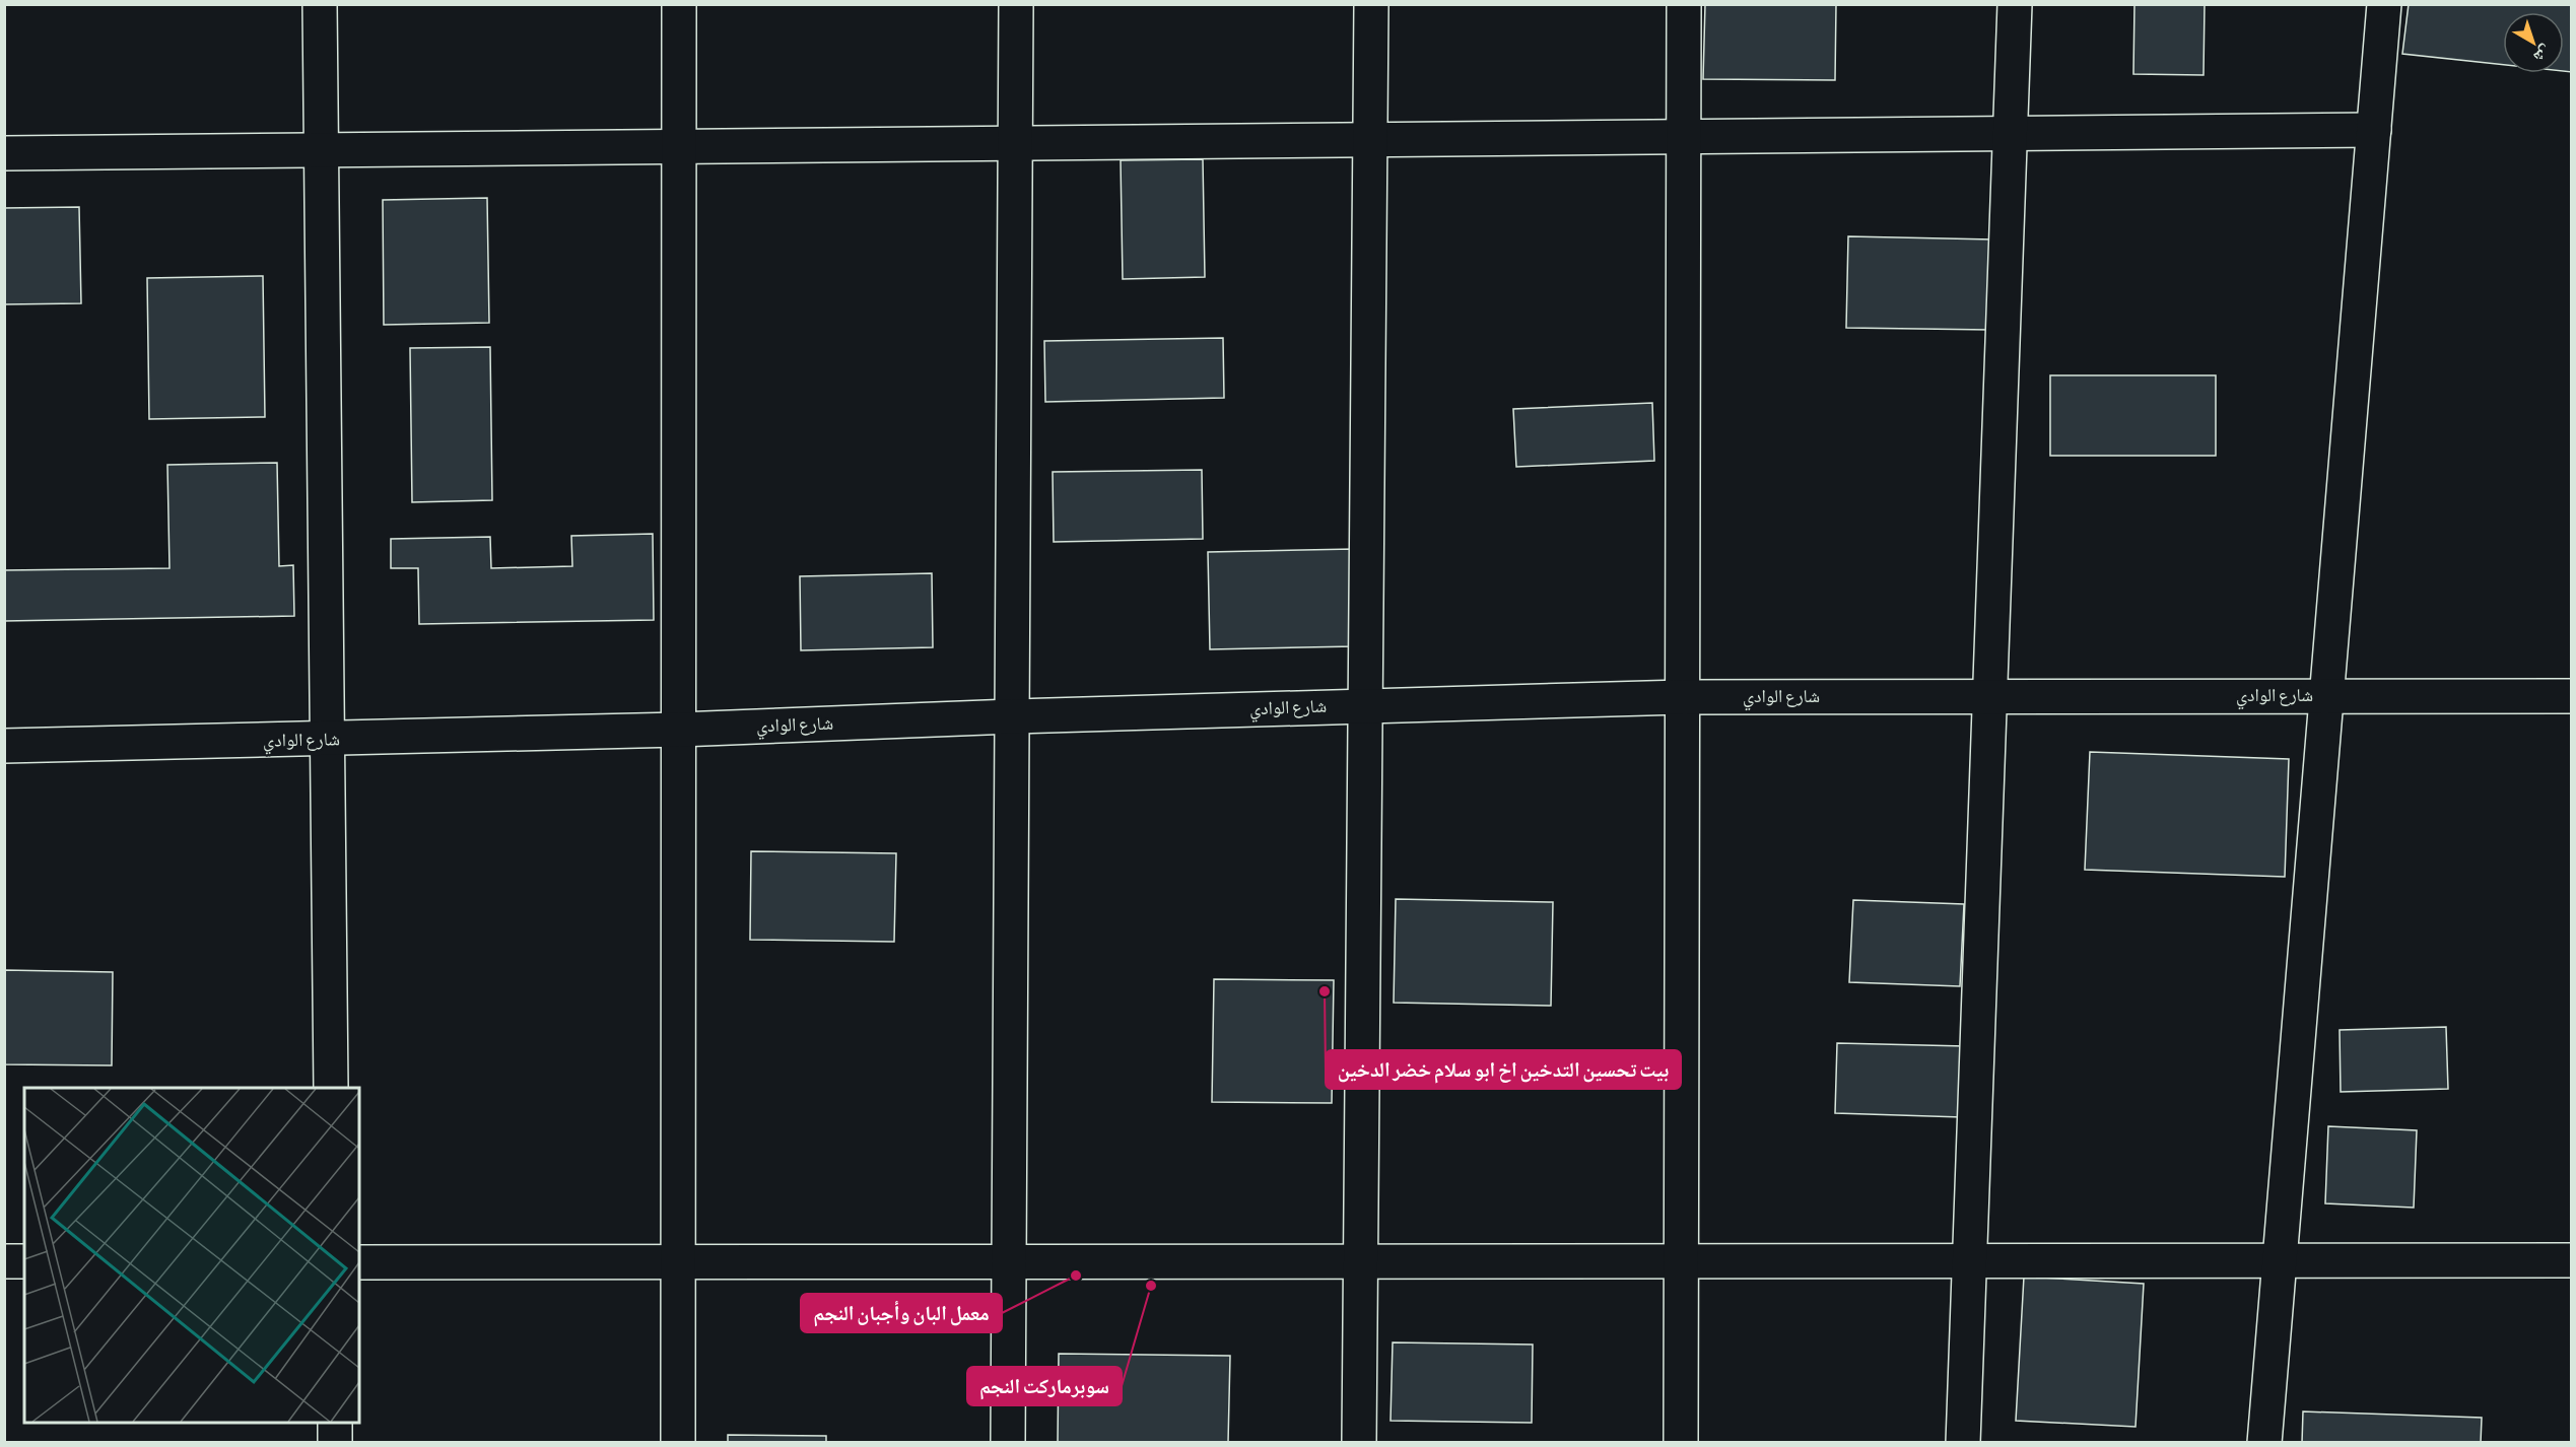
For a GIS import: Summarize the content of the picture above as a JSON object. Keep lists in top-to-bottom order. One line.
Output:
{"streets":{"street":["شارع الوادي"]},"places":["بيت تحسين التدخين اخ ابو سلام خضر الدخين","معمل البان وأجبان النجم","سوبرماركت النجم"],"north":"bottom right"}
